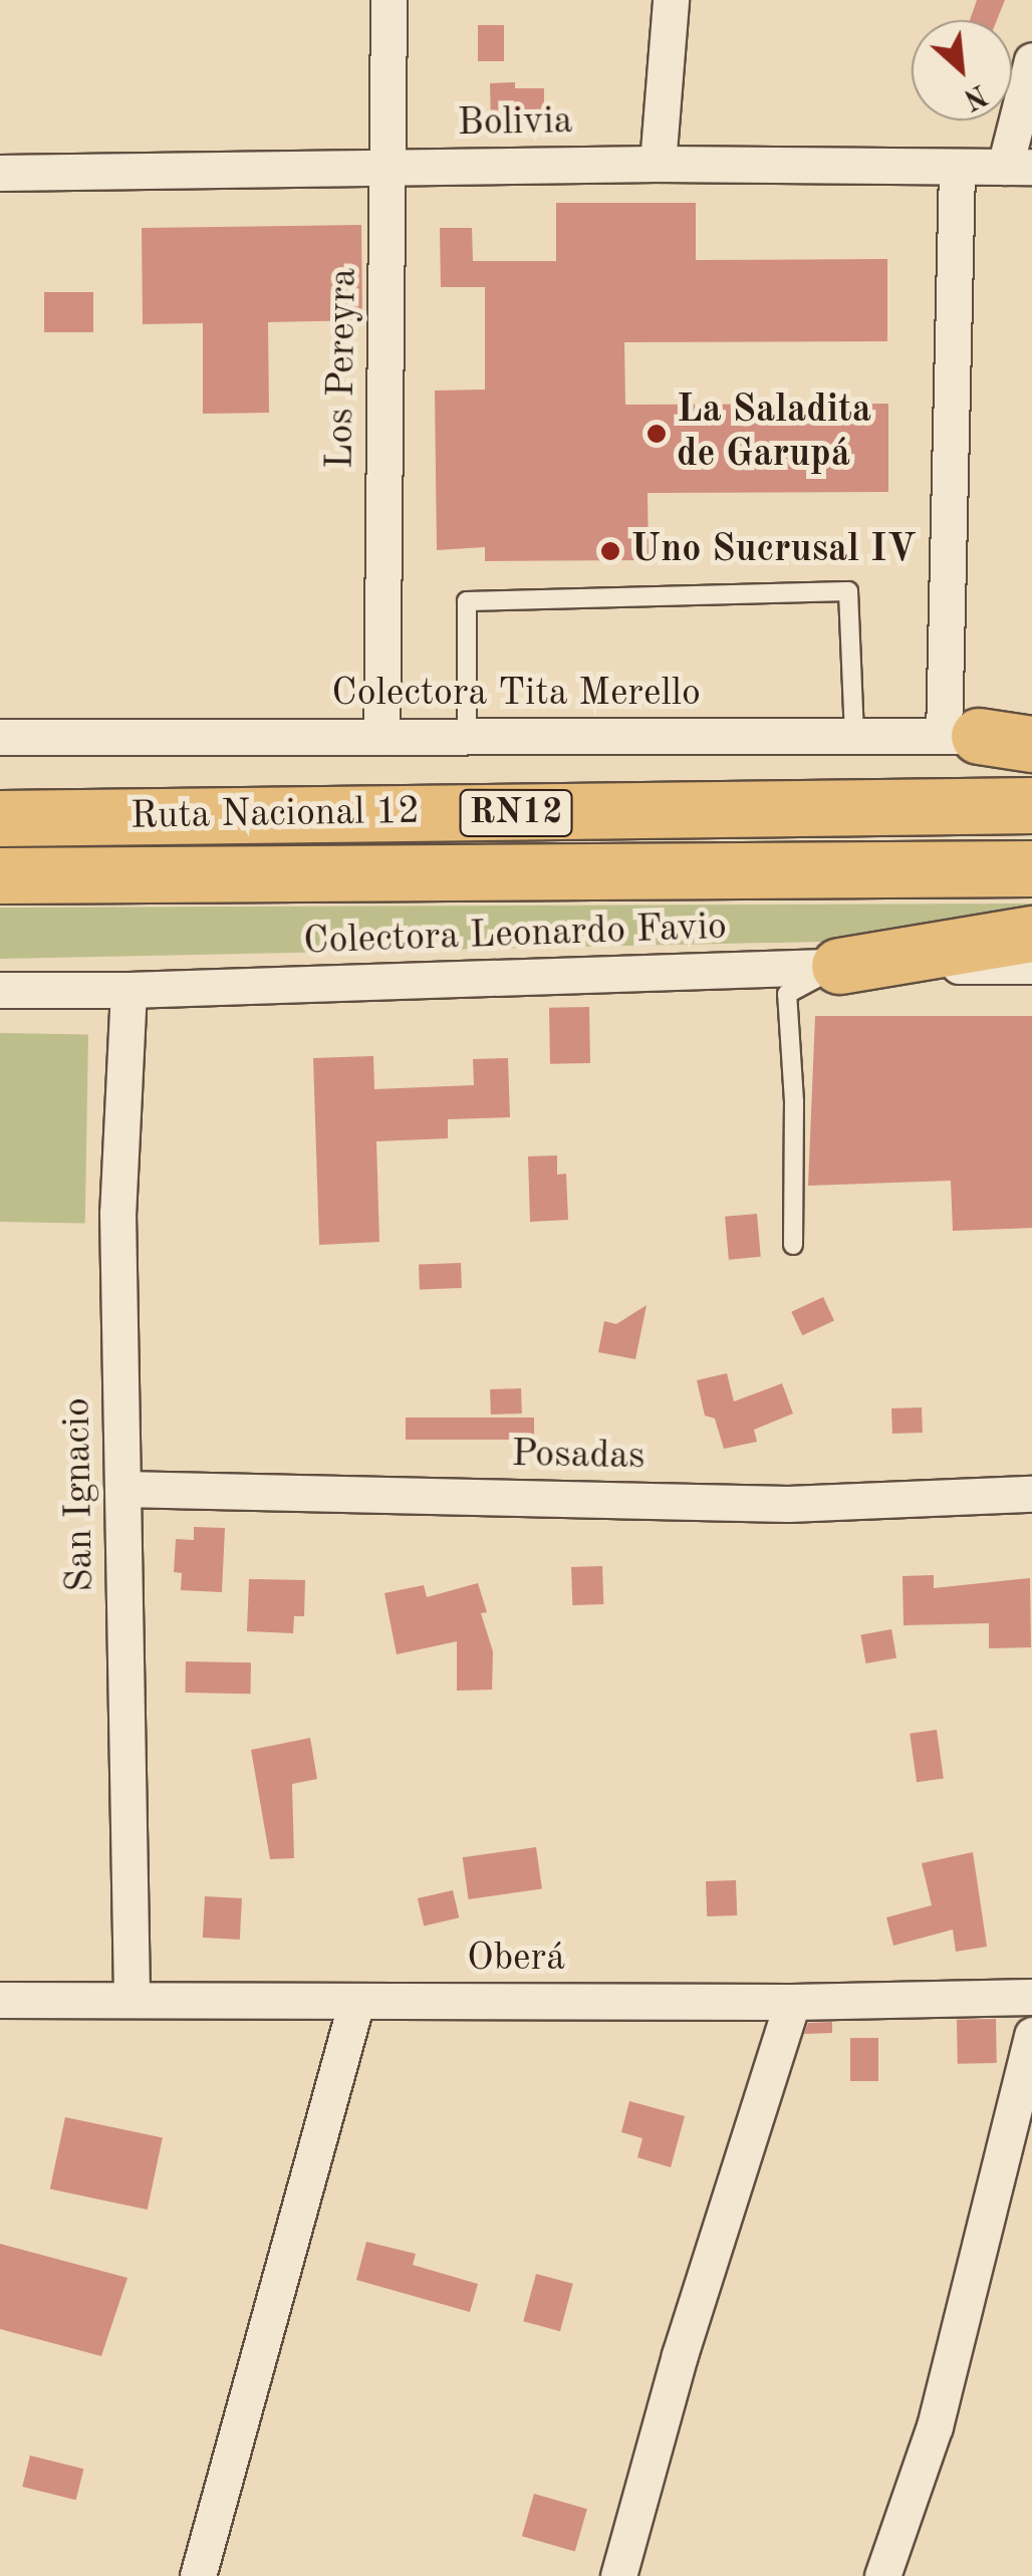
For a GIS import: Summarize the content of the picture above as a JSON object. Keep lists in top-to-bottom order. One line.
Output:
{"streets":{"highway":["RN12","Ruta Nacional 12"],"street":["Bolivia","Los Pereyra","Colectora Tita Merello","Colectora Leonardo Favio","Posadas","San Ignacio","Oberá"]},"crossings":[["Bolivia","Los Pereyra"],["Los Pereyra","Colectora Tita Merello"],["Colectora Leonardo Favio","San Ignacio"],["Posadas","San Ignacio"],["San Ignacio","Oberá"]],"places":["La Saladita de Garupá","Uno Sucrusal IV"],"north":"bottom right"}
